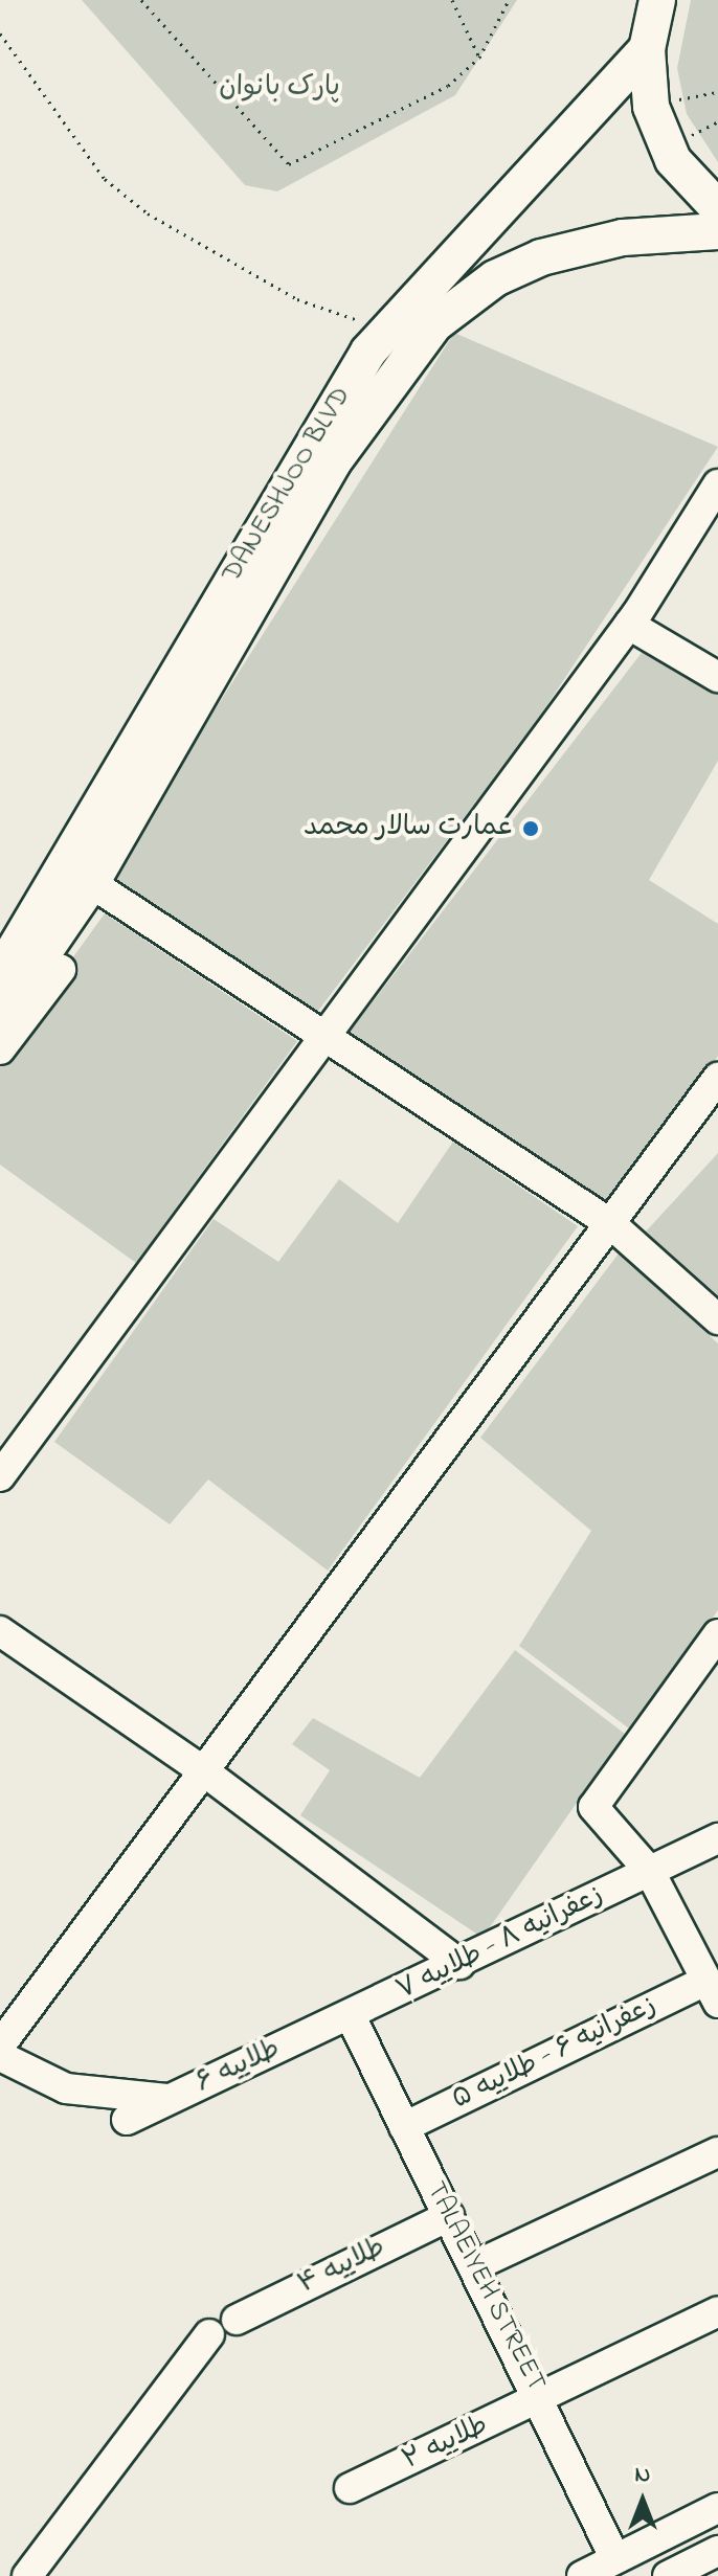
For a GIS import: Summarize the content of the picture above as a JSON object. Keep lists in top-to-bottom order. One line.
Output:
{"streets":{"main road":["DANESHJOO BLVD"],"street":["زعفرانیه ۸ - طلاییه ۷","زعفرانیه ۶ - طلاییه ۵","طلاییه ۶","طلاییه ۴","TALAEIYEH STREET","طلاییه ۲"]},"crossings":[["زعفرانیه ۸ - طلاییه ۷","طلاییه ۶"],["زعفرانیه ۸ - طلاییه ۷","TALAEIYEH STREET"],["زعفرانیه ۶ - طلاییه ۵","TALAEIYEH STREET"],["طلاییه ۶","TALAEIYEH STREET"],["طلاییه ۴","TALAEIYEH STREET"],["TALAEIYEH STREET","طلاییه ۲"]],"parks":["پارک بانوان"],"places":["عمارت سالار محمد"],"north":"top"}
